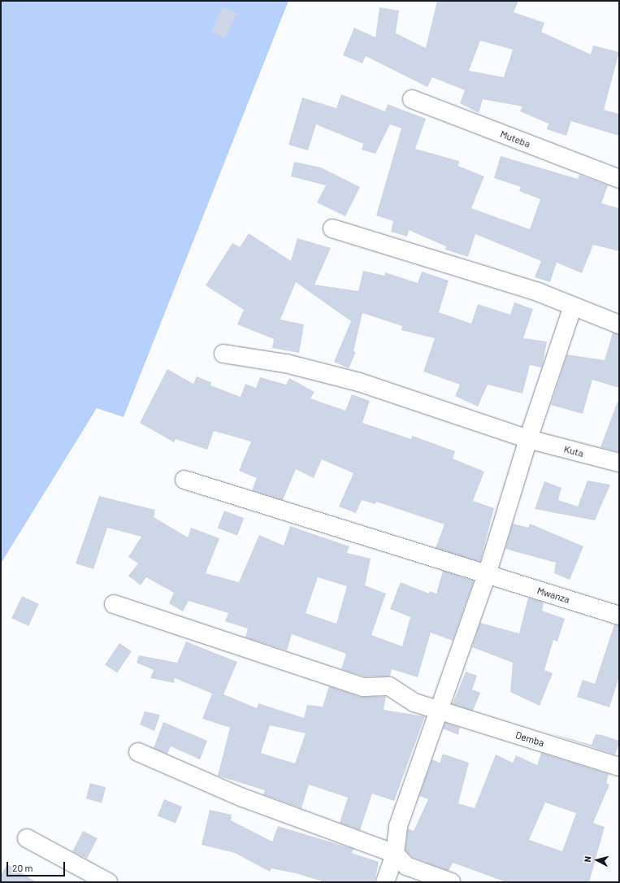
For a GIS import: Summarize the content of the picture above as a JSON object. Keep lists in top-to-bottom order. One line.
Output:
{"streets":{"street":["Muteba","Kuta","Mwanza","Demba"]},"scale_bar":"20 m","north":"left"}
